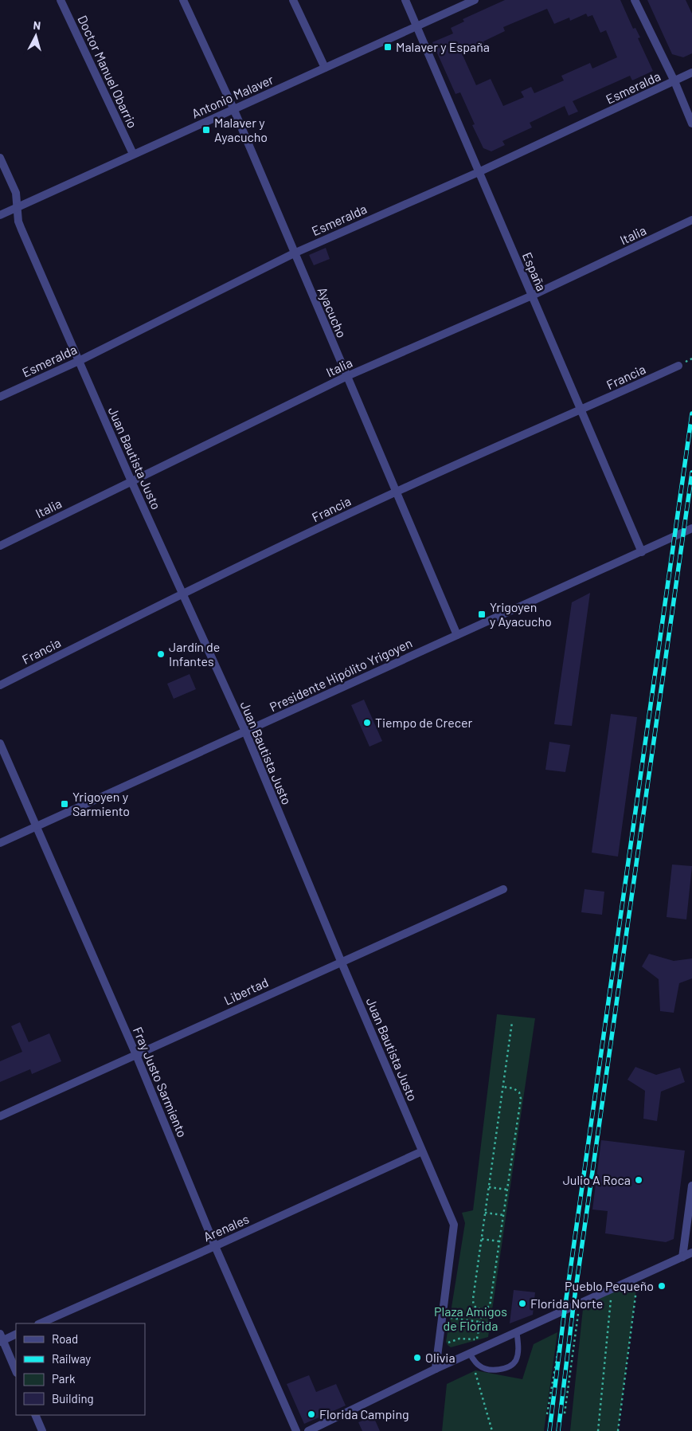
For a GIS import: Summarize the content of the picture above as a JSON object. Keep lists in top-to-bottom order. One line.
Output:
{"streets":{"street":["Doctor Manuel Obarrio","Esmeralda","Antonio Malaver","Italia","España","Ayacucho","Francia","Juan Bautista Justo","Presidente Hipólito Yrigoyen","Libertad","Fray Justo Sarmiento","Arenales"]},"crossings":[["Doctor Manuel Obarrio","Antonio Malaver"],["Esmeralda","España"],["Esmeralda","Ayacucho"],["Esmeralda","Juan Bautista Justo"],["Antonio Malaver","España"],["Antonio Malaver","Ayacucho"],["Antonio Malaver","Juan Bautista Justo"],["Italia","España"],["Italia","Ayacucho"],["Italia","Juan Bautista Justo"],["España","Francia"],["España","Presidente Hipólito Yrigoyen"],["Ayacucho","Francia"],["Ayacucho","Presidente Hipólito Yrigoyen"],["Francia","Juan Bautista Justo"],["Juan Bautista Justo","Presidente Hipólito Yrigoyen"],["Juan Bautista Justo","Libertad"],["Juan Bautista Justo","Arenales"],["Presidente Hipólito Yrigoyen","Fray Justo Sarmiento"],["Libertad","Fray Justo Sarmiento"],["Fray Justo Sarmiento","Arenales"]],"parks":["Plaza Amigos de Florida"],"places":{"transit":["Malaver y España","Malaver y Ayacucho","Yrigoyen y Ayacucho","Yrigoyen y Sarmiento"],"other":["Jardín de Infantes","Tiempo de Crecer","Julio A Roca","Pueblo Pequeño","Florida Norte","Olivia","Florida Camping"]},"legend":["Road","Railway","Park","Building"],"north":"top"}
